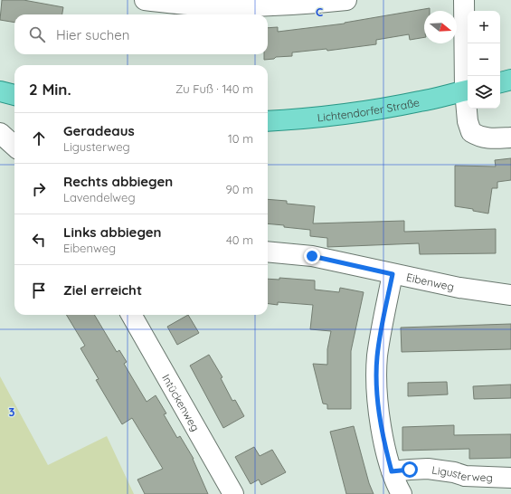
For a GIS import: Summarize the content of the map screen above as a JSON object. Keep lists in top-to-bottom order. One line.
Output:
{"streets":{"main road":["Lichtendorfer Straße"],"street":["Eibenweg","Intückenweg","Ligusterweg"]},"north":"right","page":{"map_buttons":["+","−"],"search":"Hier suchen","heading":["2 Min.","Zu Fuß · 140 m"],"list":[["Geradeaus","Ligusterweg","10 m"],["Rechts abbiegen","Lavendelweg","90 m"],["Links abbiegen","Eibenweg","40 m"],"Ziel erreicht"]},"grid":{"columns":["C"],"rows":["3"]}}
